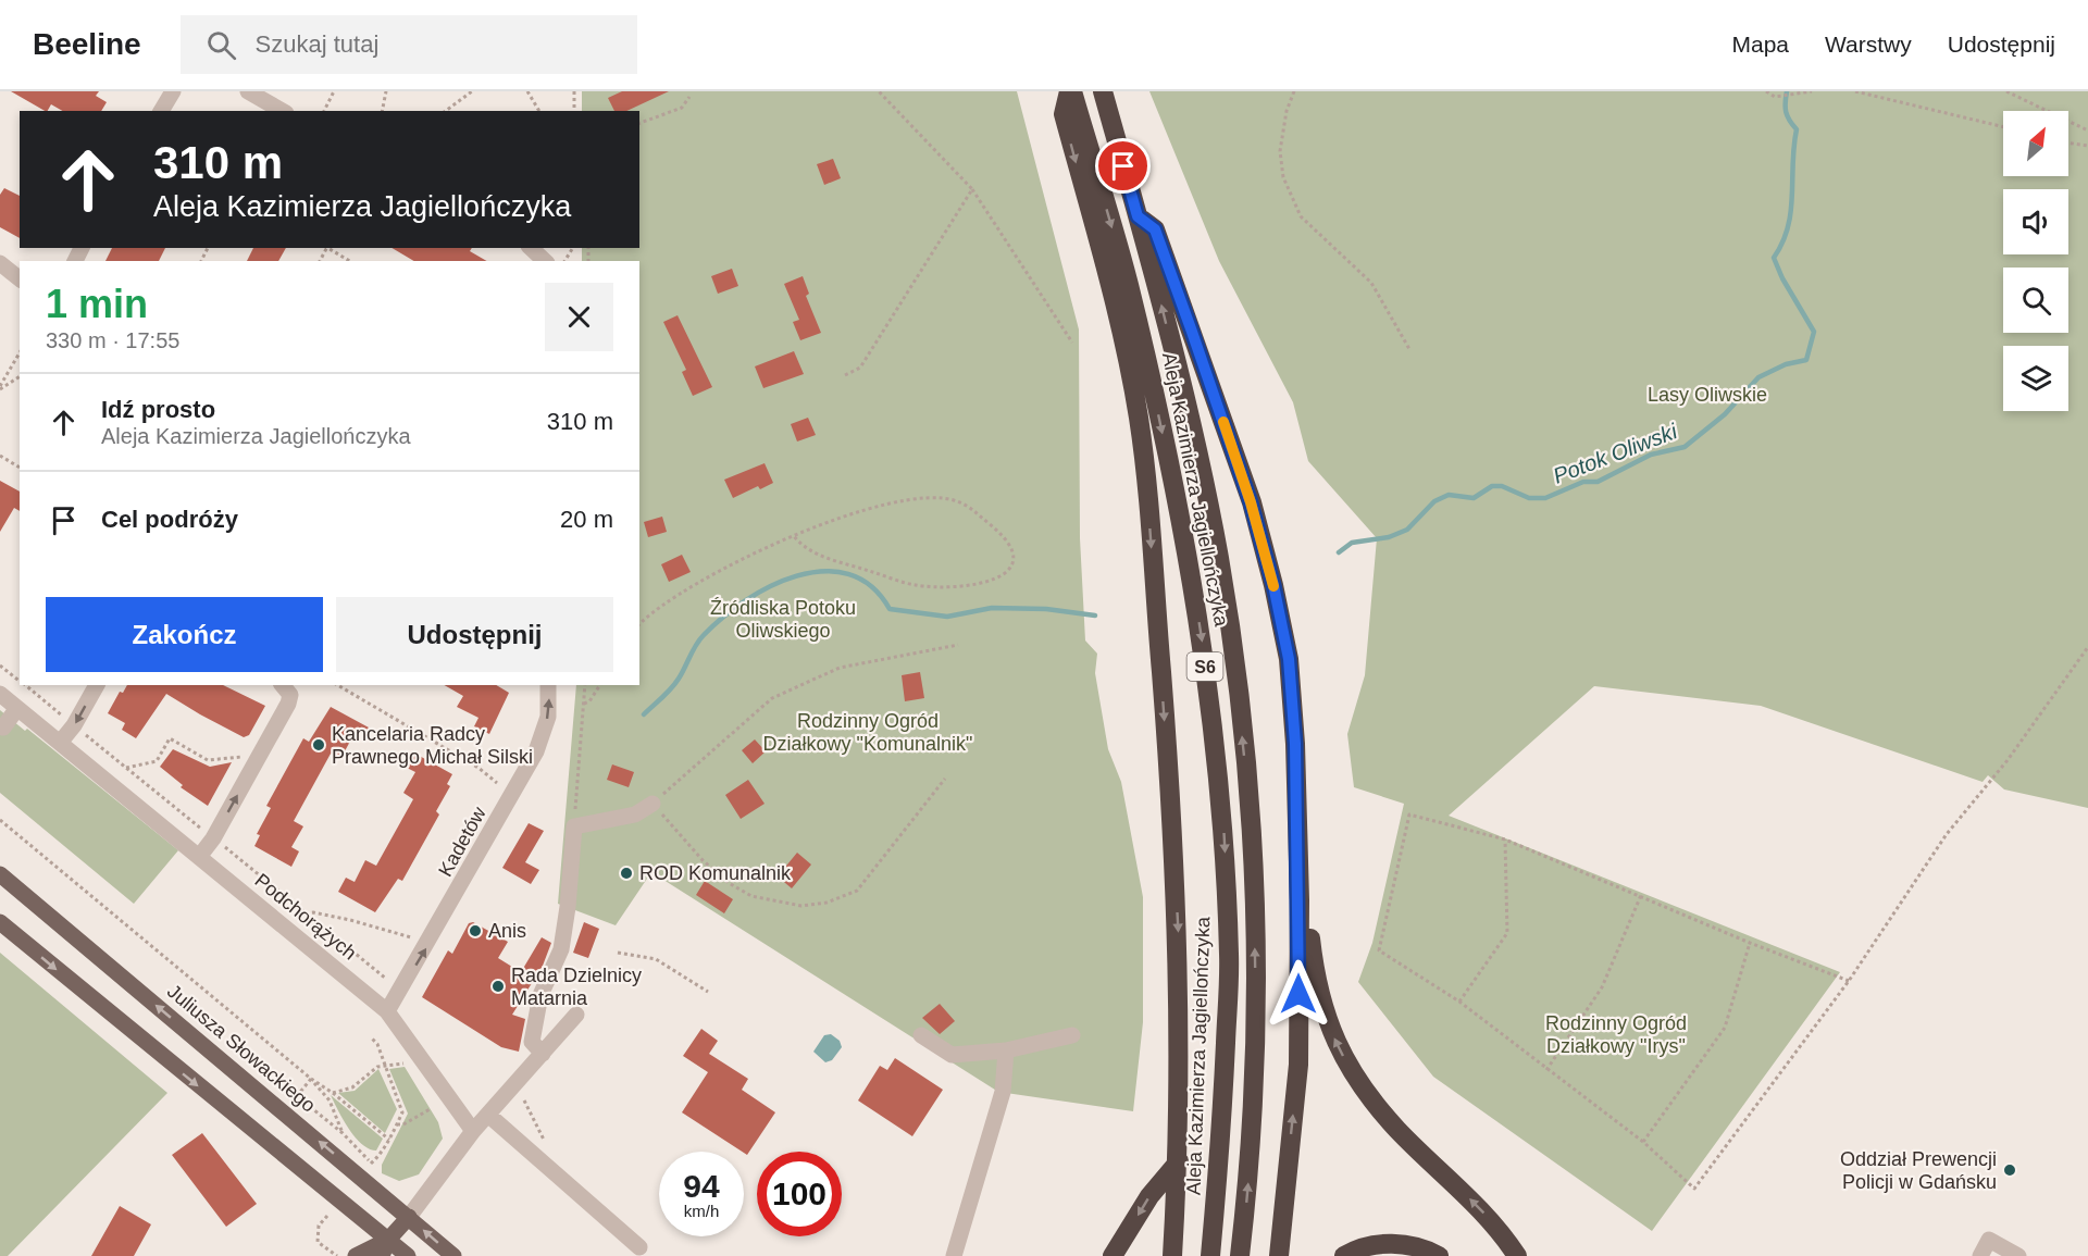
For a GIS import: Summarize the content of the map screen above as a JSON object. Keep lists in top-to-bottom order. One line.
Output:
{"streets":{"highway":["Aleja Kazimierza Jagiellończyka","S6"],"main road":["Juliusza Słowackiego"],"street":["Kadetów","Podchorążych"]},"crossings":[["Kadetów","Podchorążych"]],"water":["Potok Oliwski"],"parks":["Lasy Oliwskie","Źródliska Potoku Oliwskiego","Rodzinny Ogród Działkowy \"Komunalnik\"","Rodzinny Ogród Działkowy \"Irys\""],"places":["Kancelaria Radcy Prawnego Michał Silski","ROD Komunalnik","Anis","Rada Dzielnicy Matarnia","Oddział Prewencji Policji w Gdańsku"],"north":"top right","page":{"header":"Beeline","search":"Szukaj tutaj","nav":["Mapa","Warstwy","Udostępnij"],"turn":["310 m","Aleja Kazimierza Jagiellończyka"],"heading":["1 min","330 m · 17:55"],"list":[{"name":"Idź prosto","note":"Aleja Kazimierza Jagiellończyka","value":"310 m"},{"name":"Cel podróży","value":"20 m"}],"buttons":["Zakończ","Udostępnij"],"speed":"94 km/h","limit":"100"}}
